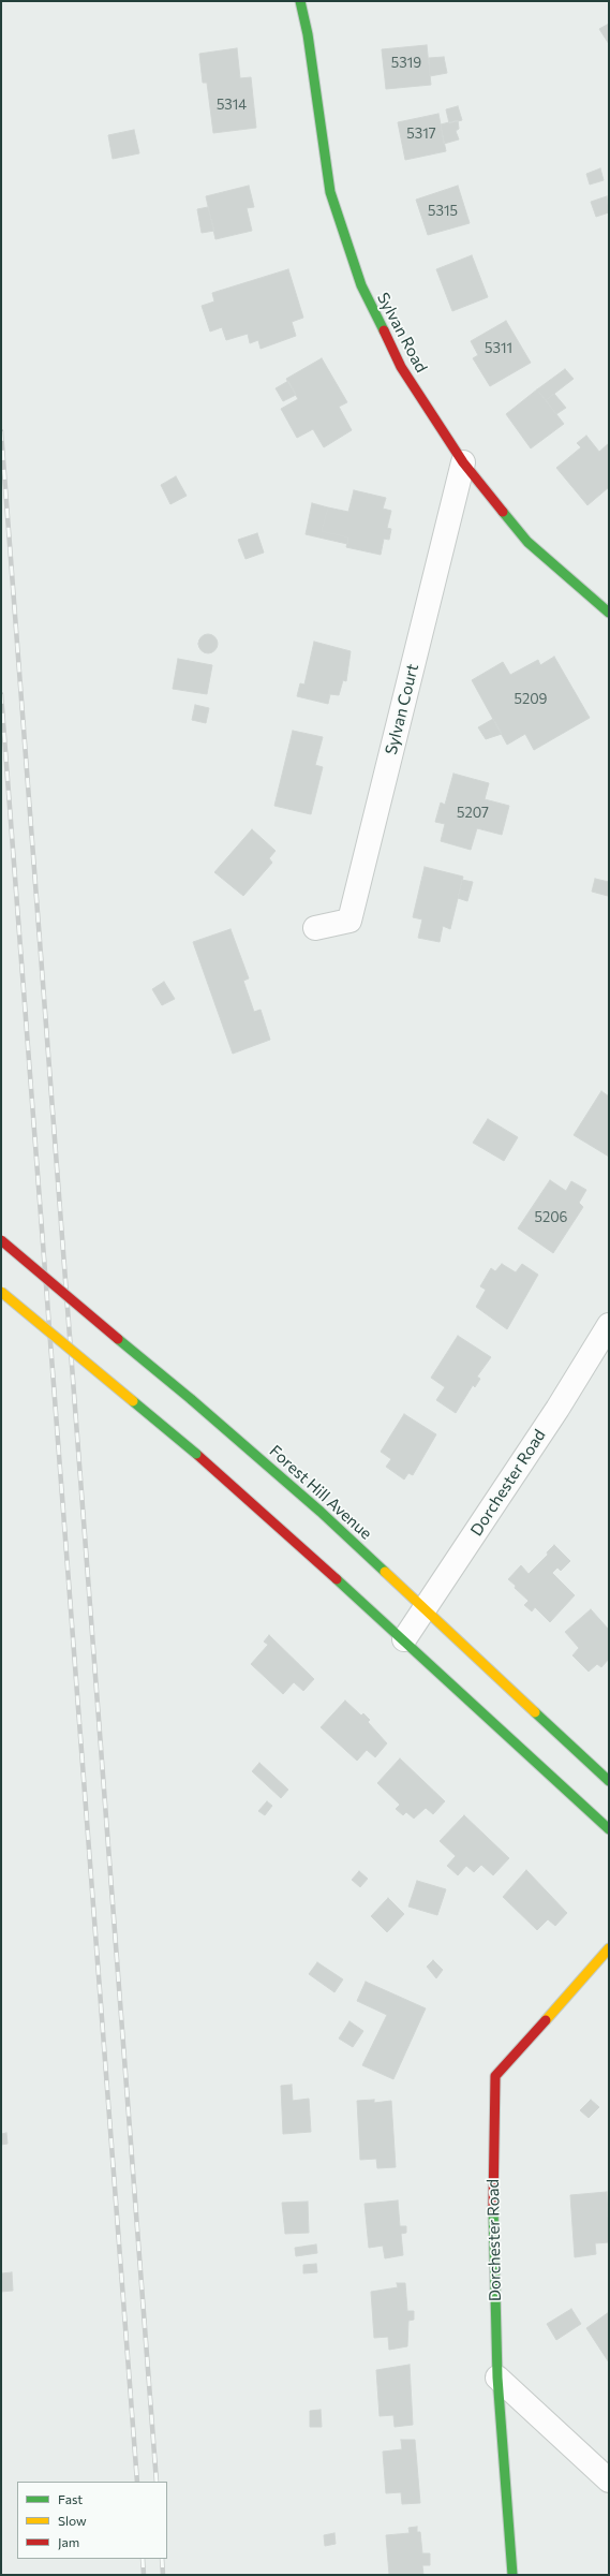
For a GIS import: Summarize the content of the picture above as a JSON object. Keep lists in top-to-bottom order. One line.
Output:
{"streets":{"main road":["Sylvan Road","Dorchester Road","Forest Hill Avenue"],"street":["Sylvan Court"]},"crossings":[["Sylvan Road","Sylvan Court"],["Dorchester Road","Forest Hill Avenue"]],"house_numbers":["5319","5314","5317","5315","5311","5209","5207","5206"],"legend":["Fast","Slow","Jam"]}
